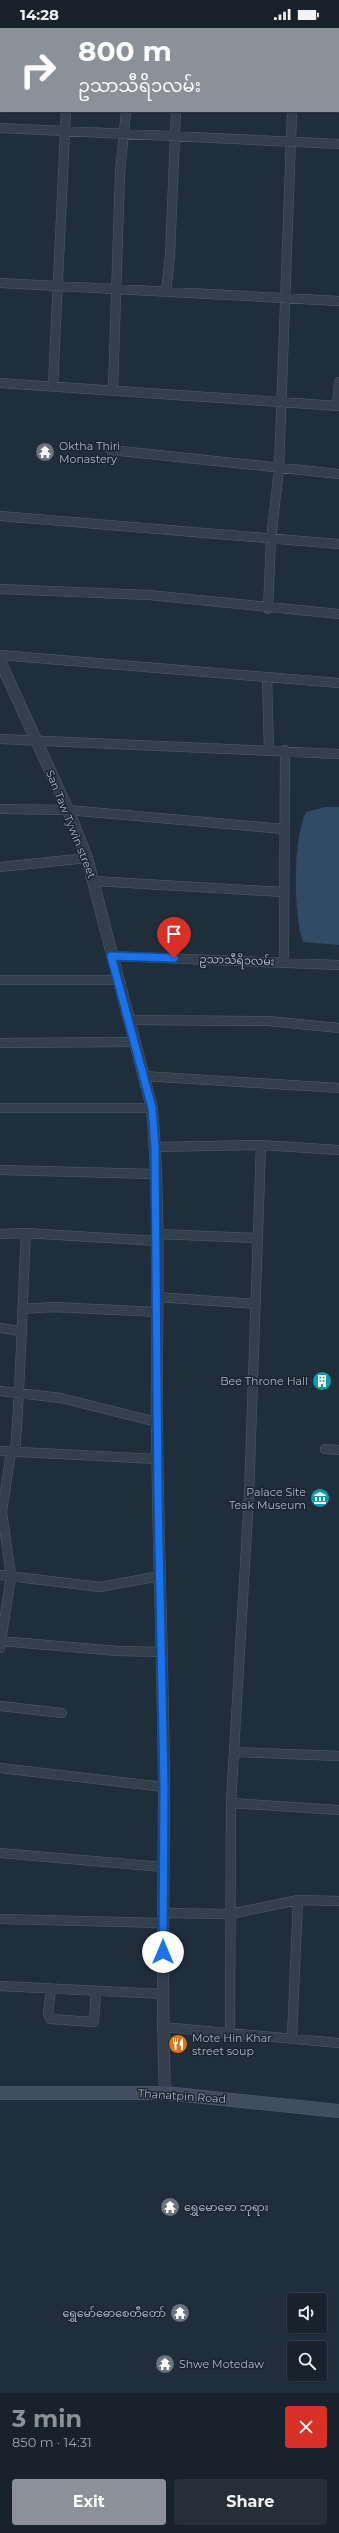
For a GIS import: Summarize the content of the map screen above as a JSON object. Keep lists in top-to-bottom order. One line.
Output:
{"streets":{"main road":["Thanatpin Road"],"street":["San Taw Tywin street","ဥသာသီရိ၁လမ်း"]},"crossings":[["San Taw Tywin street","ဥသာသီရိ၁လမ်း"],["San Taw Tywin street","Thanatpin Road"]],"places":{"temple":["Oktha Thiri Monastery","ရွှေမောဓော ဘုရား","ရွှေမော်ဓောစေတီတော်","Shwe Motedaw"],"building":["Bee Throne Hall"],"museum":["Palace Site Teak Museum"],"restaurant":["Mote Hin Khar street soup"]},"page":{"status":"14:28","turn":["800 m","ဥသာသီရိ၁လမ်း"],"heading":["3 min","850 m · 14:31"],"buttons":["Exit","Share"]}}
